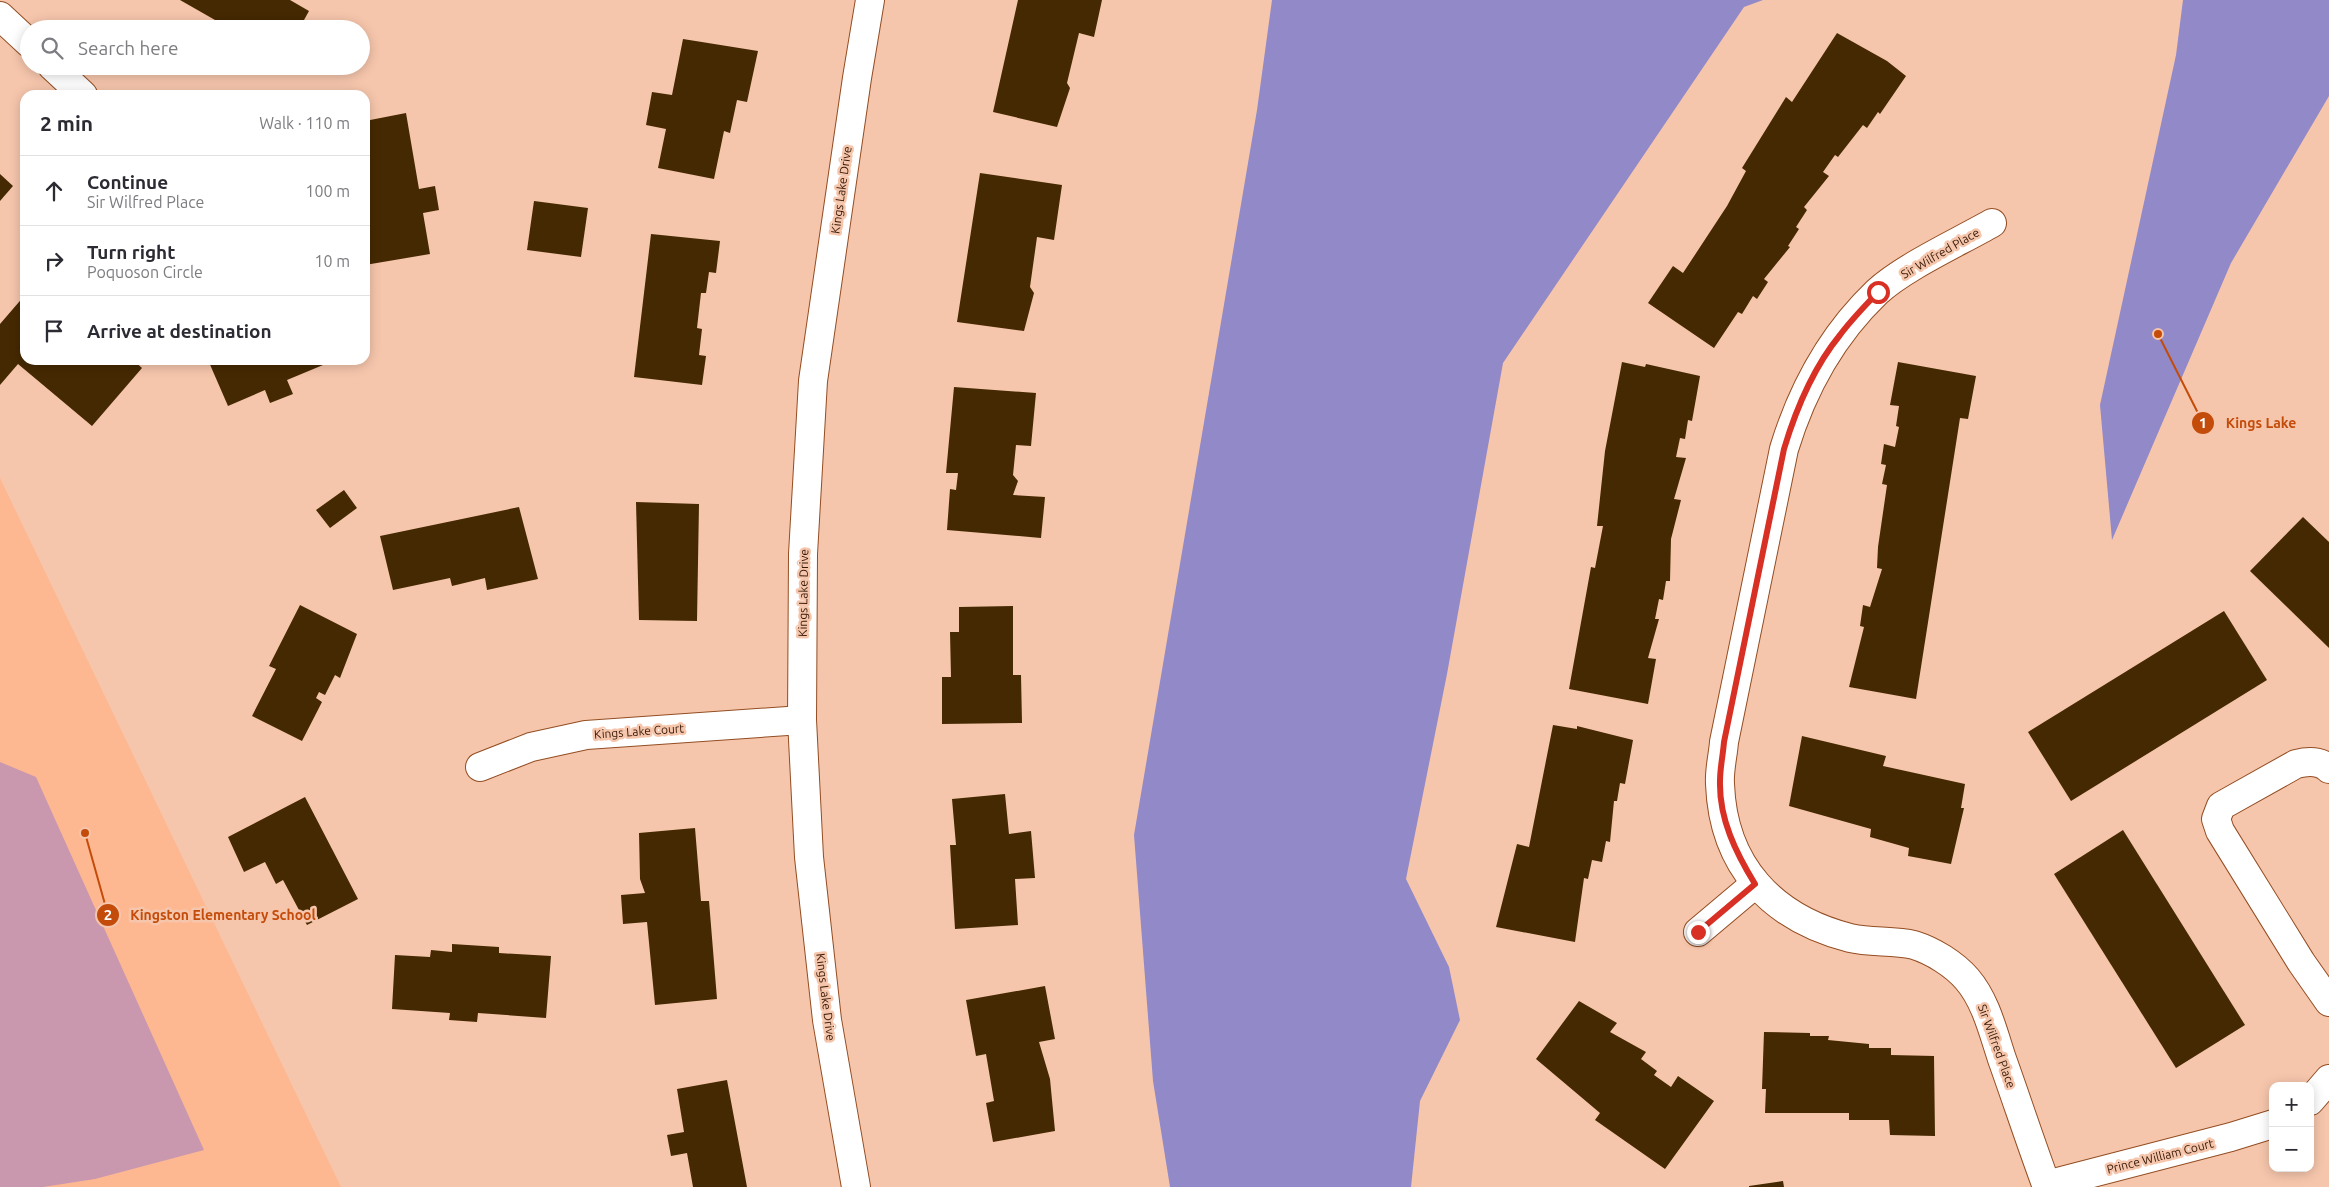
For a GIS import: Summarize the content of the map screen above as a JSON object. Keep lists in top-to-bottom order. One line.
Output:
{"streets":{"street":["Kings Lake Drive","Sir Wilfred Place","Kings Lake Court","Prince William Court"]},"crossings":[["Kings Lake Drive","Kings Lake Court"],["Sir Wilfred Place","Prince William Court"]],"places":["Kings Lake","Kingston Elementary School"],"page":{"search":"Search here","heading":["2 min","Walk · 110 m"],"list":[["Continue","Sir Wilfred Place","100 m"],["Turn right","Poquoson Circle","10 m"],"Arrive at destination"],"map_buttons":["+","−"]}}
